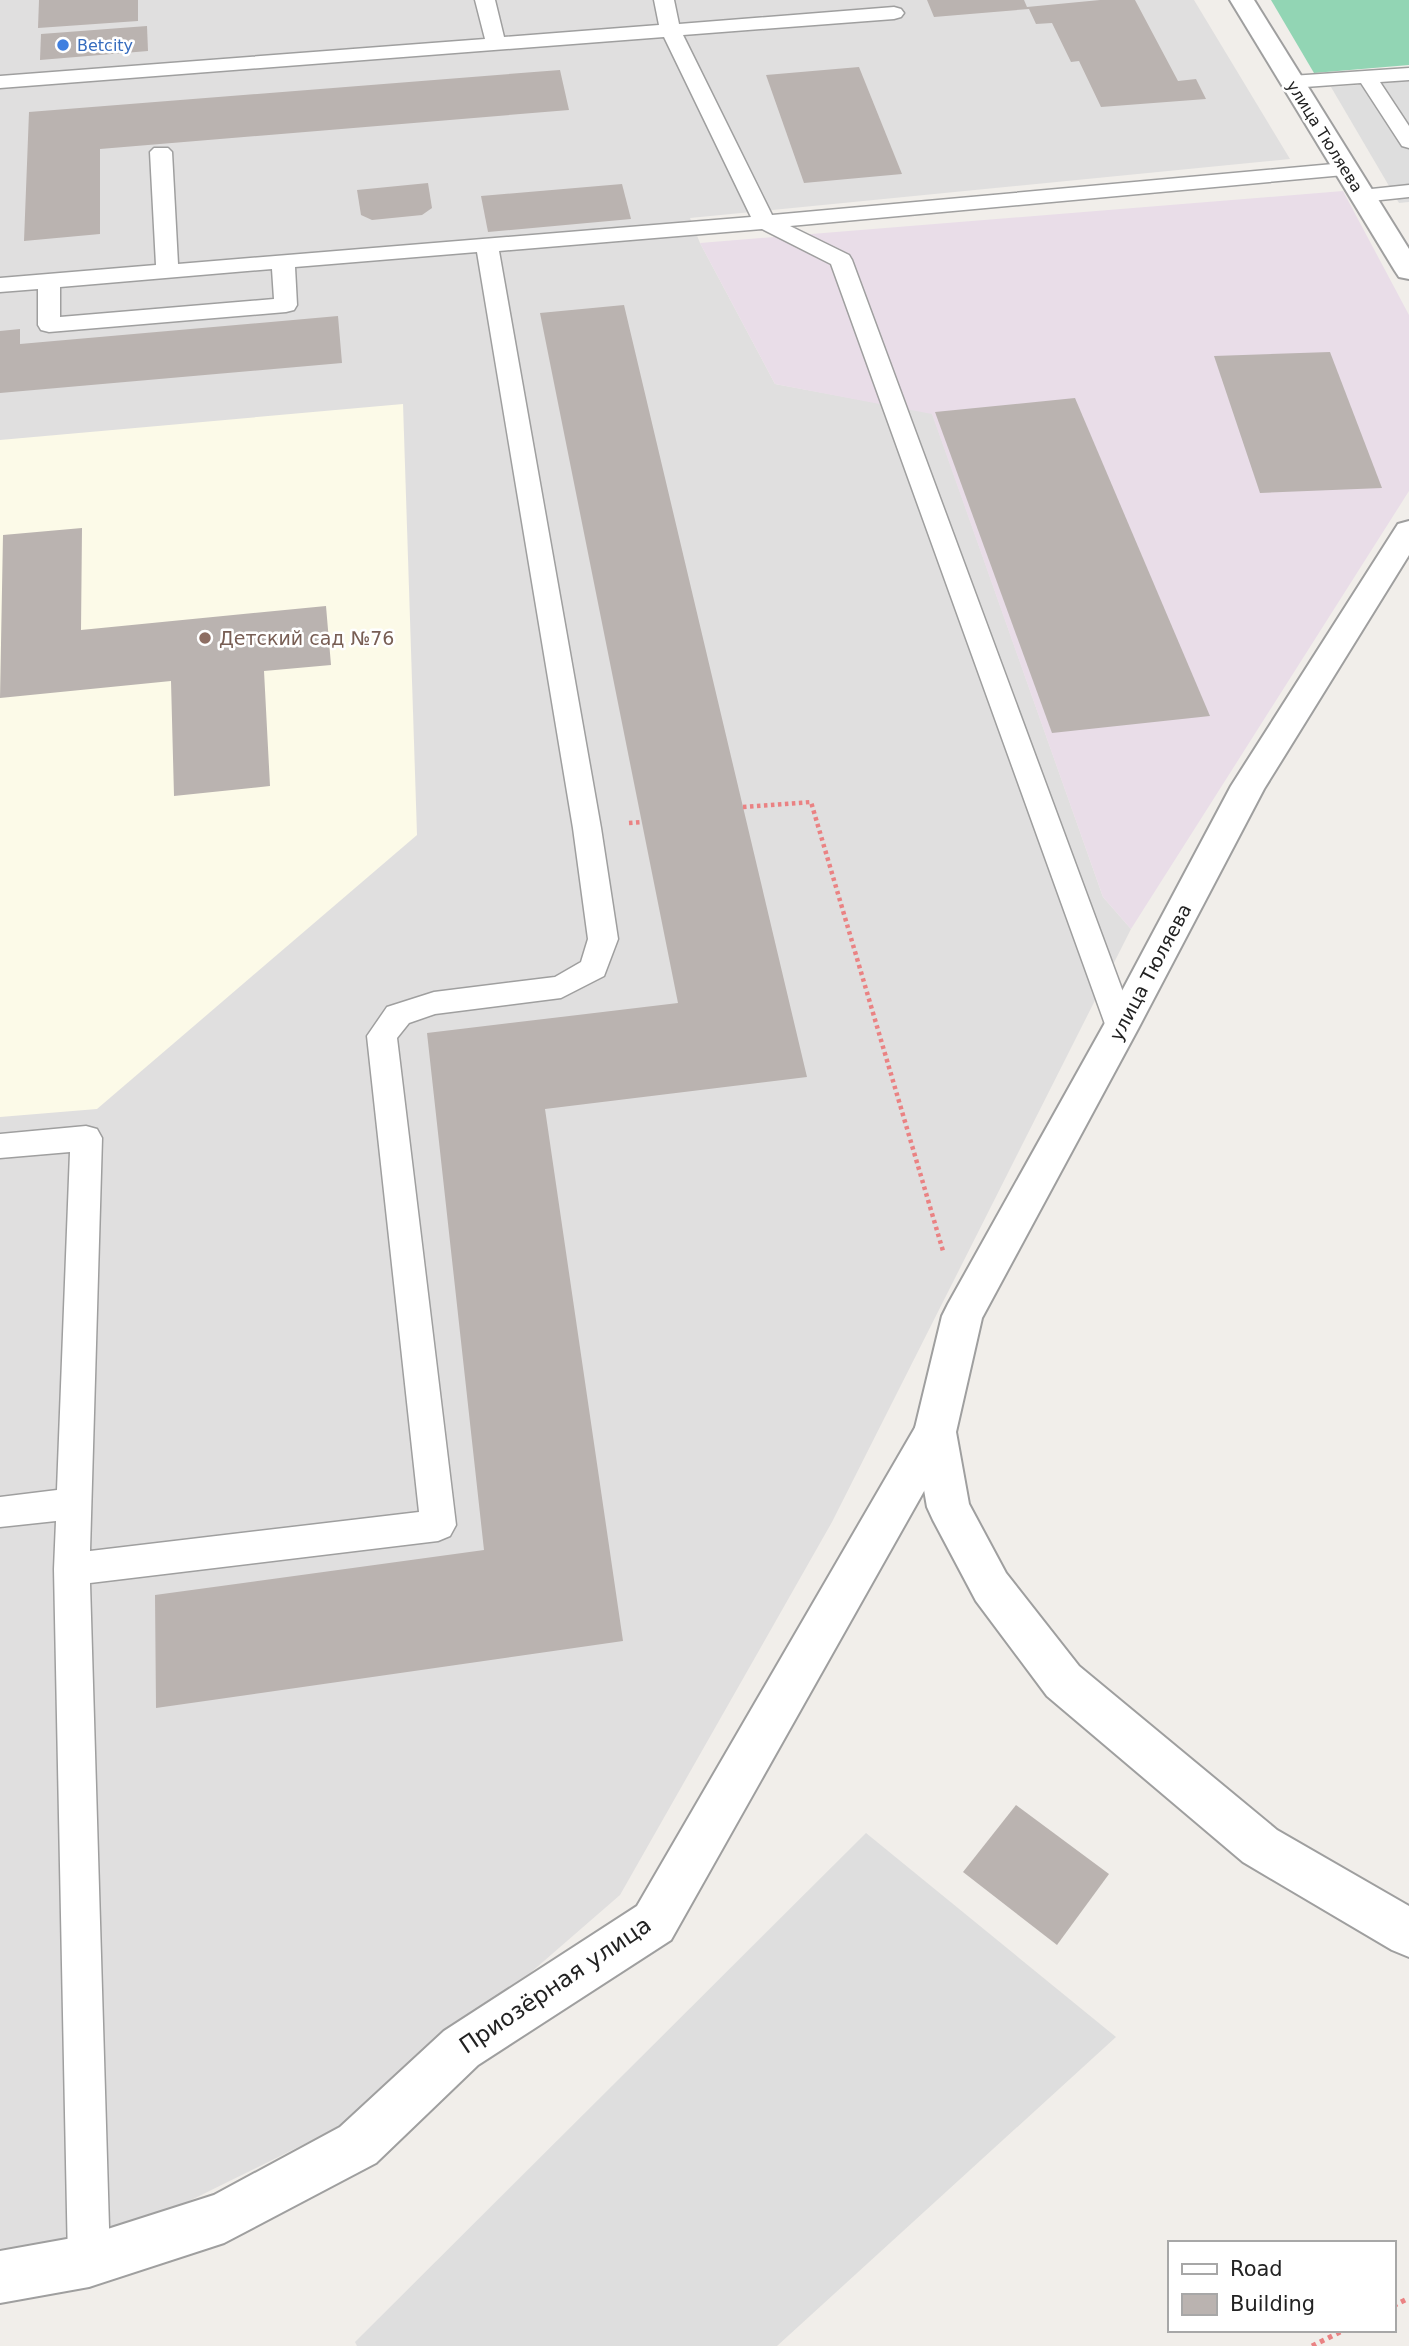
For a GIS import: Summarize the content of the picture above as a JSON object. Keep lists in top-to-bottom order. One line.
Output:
{"streets":{"street":["улица Тюляева","Приозёрная улица"]},"crossings":[["улица Тюляева","Приозёрная улица"]],"places":["Betcity","Детский сад №76"],"legend":["Road","Building"]}
